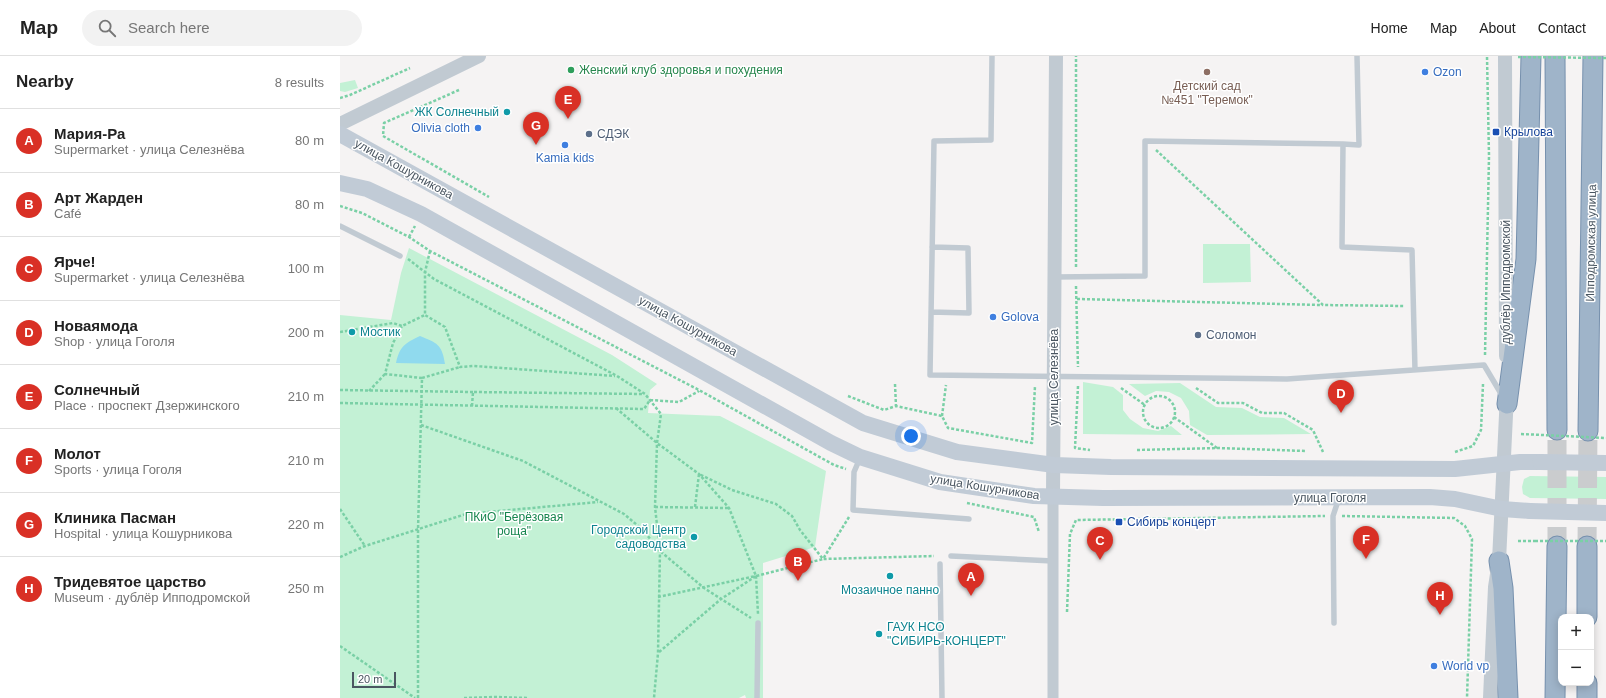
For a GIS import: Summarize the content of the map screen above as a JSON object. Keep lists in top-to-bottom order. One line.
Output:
{"streets":{"highway":["Ипподромская улица"],"main road":["улица Кошурникова","улица Гоголя"],"street":["дублёр Ипподромской","улица Селезнёва"]},"crossings":[["улица Кошурникова","улица Селезнёва"],["улица Кошурникова","улица Гоголя"],["дублёр Ипподромской","улица Гоголя"],["улица Селезнёва","улица Гоголя"]],"parks":["ПКиО \"Берёзовая роща\""],"places":{"other":["Женский клуб здоровья и похудения","Детский сад №451 \"Теремок\"","Ozon","ЖК Солнечный","Olivia cloth","СДЭК","Kamia kids","Golova","Мостик","Соломон","Городской Центр садоводства","Мозаичное панно","ГАУК НСО \"СИБИРЬ-КОНЦЕРТ\"","World vp"],"transit":["Крылова","Сибирь концерт"]},"scale_bar":"20 m","page":{"header":"Map","search":"Search here","nav":["Home","Map","About","Contact"],"heading":["Nearby","8 results"],"pins":["E","G","D","F","C","B","A","H"],"list":[{"mark":"A","name":"Мария-Ра","note":"Supermarket · улица Селезнёва","value":"80 m"},{"mark":"B","name":"Арт Жарден","note":"Café","value":"80 m"},{"mark":"C","name":"Ярче!","note":"Supermarket · улица Селезнёва","value":"100 m"},{"mark":"D","name":"Новаямода","note":"Shop · улица Гоголя","value":"200 m"},{"mark":"E","name":"Солнечный","note":"Place · проспект Дзержинского","value":"210 m"},{"mark":"F","name":"Молот","note":"Sports · улица Гоголя","value":"210 m"},{"mark":"G","name":"Клиника Пасман","note":"Hospital · улица Кошурникова","value":"220 m"},{"mark":"H","name":"Тридевятое царство","note":"Museum · дублёр Ипподромской","value":"250 m"}],"map_buttons":["+","−"],"scale":"20 m"}}
